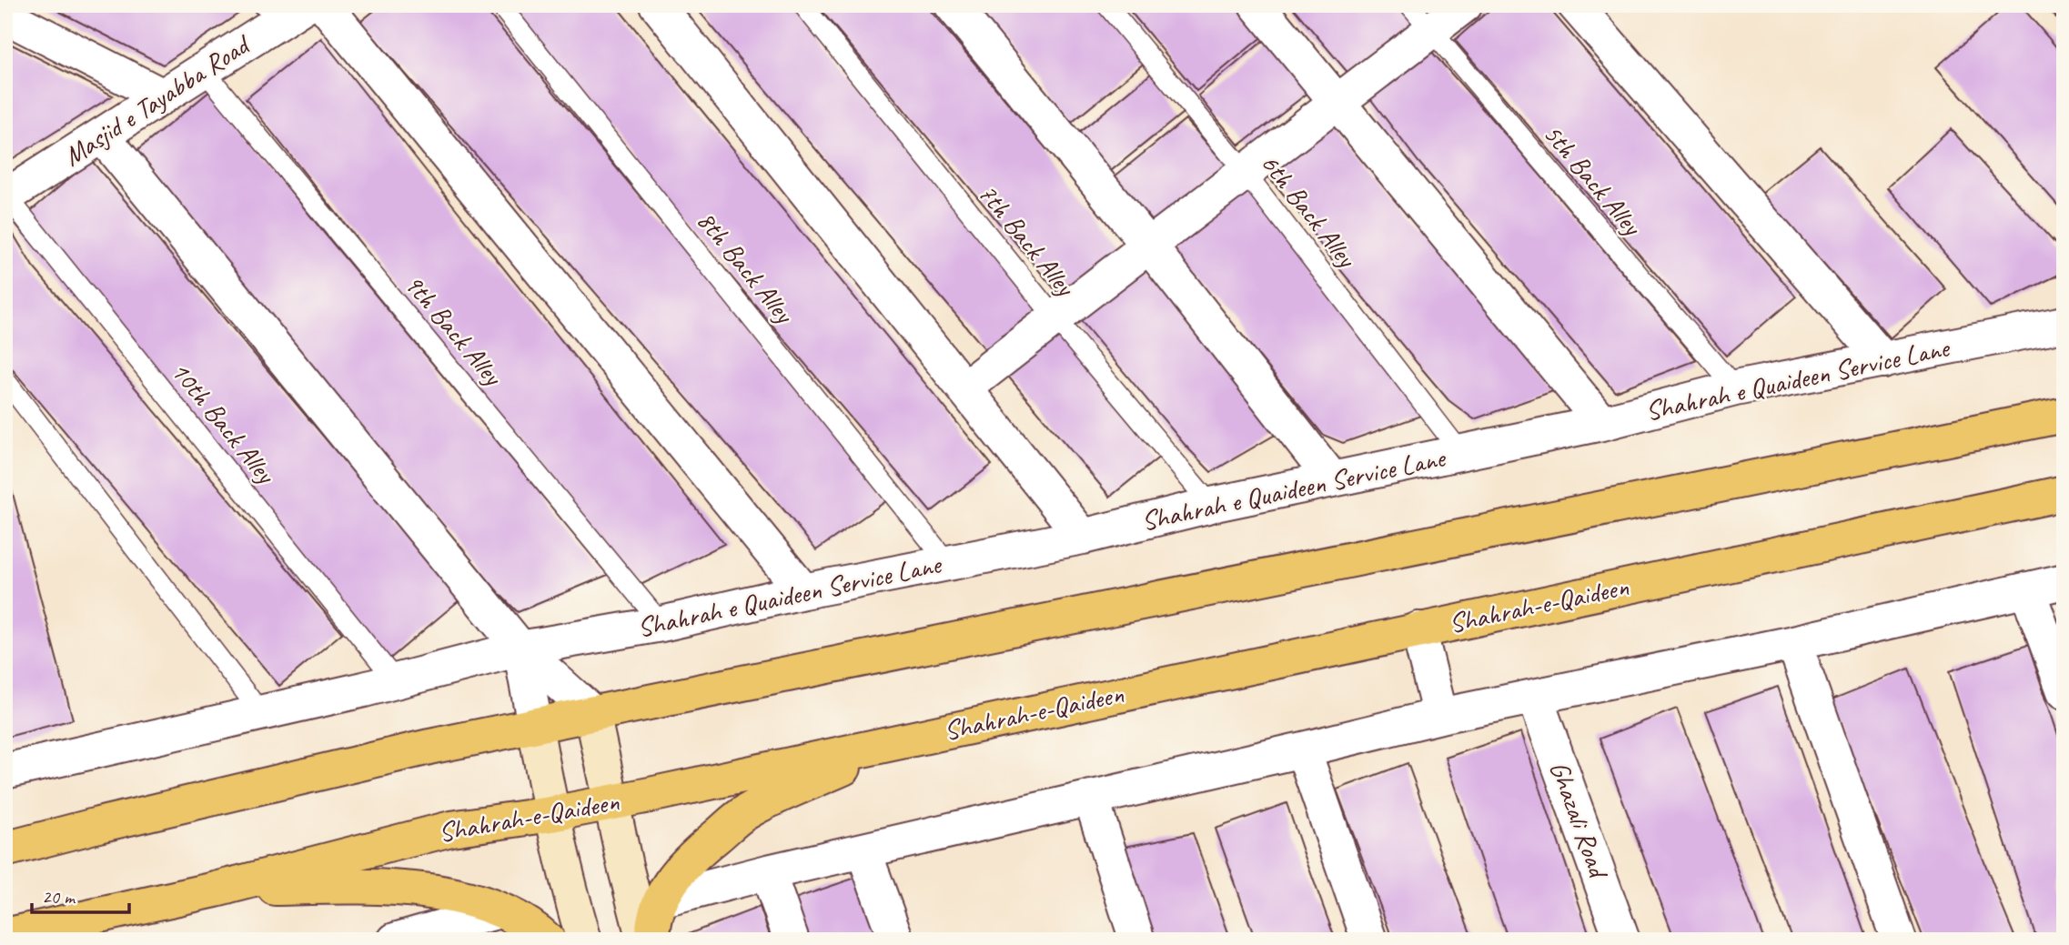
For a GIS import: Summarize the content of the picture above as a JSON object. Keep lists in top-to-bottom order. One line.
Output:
{"streets":{"main road":["Shahrah-e-Qaideen"],"street":["Masjid e Tayabba Road","Shahrah e Quaideen Service Lane","Ghazali Road"],"lane":["5th Back Alley","6th Back Alley","7th Back Alley","8th Back Alley","9th Back Alley","10th Back Alley"]},"crossings":[["Masjid e Tayabba Road","9th Back Alley"],["Masjid e Tayabba Road","10th Back Alley"],["5th Back Alley","Shahrah e Quaideen Service Lane"],["6th Back Alley","Shahrah e Quaideen Service Lane"],["7th Back Alley","Shahrah e Quaideen Service Lane"],["8th Back Alley","Shahrah e Quaideen Service Lane"],["9th Back Alley","Shahrah e Quaideen Service Lane"],["Shahrah e Quaideen Service Lane","10th Back Alley"]],"scale_bar":"20 m"}
